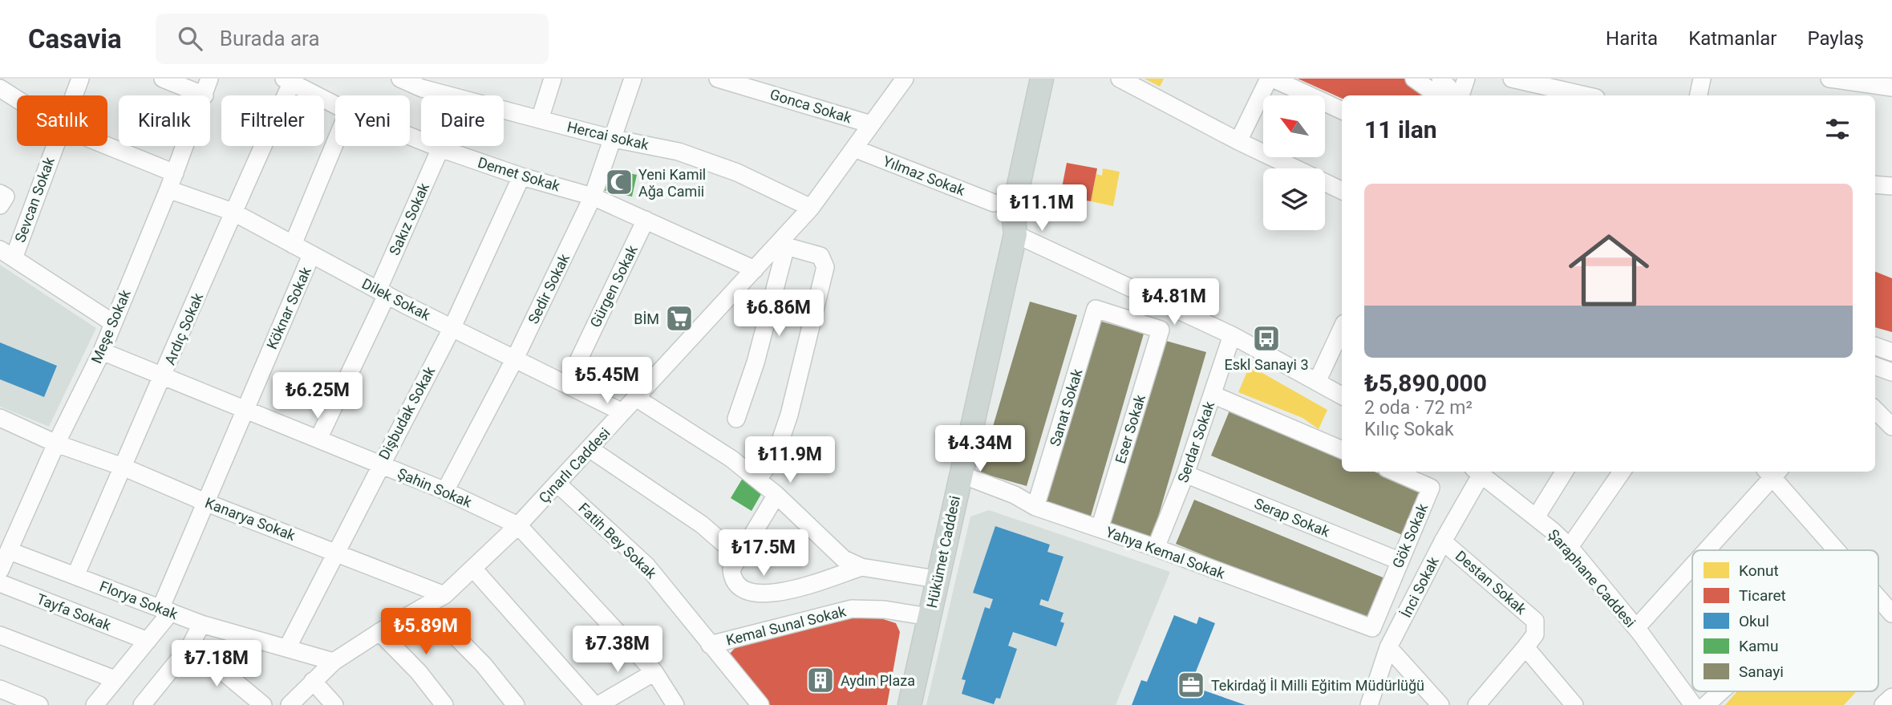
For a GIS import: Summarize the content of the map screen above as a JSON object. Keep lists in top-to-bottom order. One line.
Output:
{"streets":{"main road":["Hükümet Caddesi"],"street":["Gonca Sokak","Hercai sokak","Demet Sokak","Yılmaz Sokak","Sevcan Sokak","Sakız Sokak","Gürgen Sokak","Sedir Sokak","Dilek Sokak","Köknar Sokak","Meşe Sokak","Ardıç Sokak","Sanat Sokak","Dişbudak Sokak","Eser Sokak","Serdar Sokak","Çınarlı Caddesi","Şahin Sokak","Serap Sokak","Kanarya Sokak","Gök Sokak","Fatih Bey Sokak","Yahya Kemal Sokak","Şaraphane Caddesi","Destan Sokak","İnci Sokak","Florya Sokak","Tayfa Sokak","Kemal Sunal Sokak"]},"crossings":[["Gonca Sokak","Çınarlı Caddesi"],["Hercai sokak","Sedir Sokak"],["Hercai sokak","Çınarlı Caddesi"],["Demet Sokak","Sakız Sokak"],["Demet Sokak","Gürgen Sokak"],["Demet Sokak","Sedir Sokak"],["Demet Sokak","Ardıç Sokak"],["Demet Sokak","Dişbudak Sokak"],["Demet Sokak","Çınarlı Caddesi"],["Yılmaz Sokak","Çınarlı Caddesi"],["Sakız Sokak","Dilek Sokak"],["Sakız Sokak","Şahin Sokak"],["Gürgen Sokak","Dilek Sokak"],["Sedir Sokak","Dilek Sokak"],["Sedir Sokak","Şahin Sokak"],["Dilek Sokak","Köknar Sokak"],["Dilek Sokak","Meşe Sokak"],["Dilek Sokak","Ardıç Sokak"],["Dilek Sokak","Dişbudak Sokak"],["Dilek Sokak","Çınarlı Caddesi"],["Köknar Sokak","Şahin Sokak"],["Köknar Sokak","Kanarya Sokak"],["Köknar Sokak","Florya Sokak"],["Köknar Sokak","Tayfa Sokak"],["Meşe Sokak","Şahin Sokak"],["Meşe Sokak","Kanarya Sokak"],["Meşe Sokak","Florya Sokak"],["Ardıç Sokak","Şahin Sokak"],["Ardıç Sokak","Kanarya Sokak"],["Ardıç Sokak","Florya Sokak"],["Sanat Sokak","Eser Sokak"],["Sanat Sokak","Yahya Kemal Sokak"],["Dişbudak Sokak","Şahin Sokak"],["Dişbudak Sokak","Kanarya Sokak"],["Dişbudak Sokak","Florya Sokak"],["Eser Sokak","Yahya Kemal Sokak"],["Serdar Sokak","Serap Sokak"],["Serdar Sokak","Yahya Kemal Sokak"],["Çınarlı Caddesi","Şahin Sokak"],["Çınarlı Caddesi","Kanarya Sokak"],["Çınarlı Caddesi","Fatih Bey Sokak"],["Çınarlı Caddesi","Florya Sokak"],["Serap Sokak","Gök Sokak"],["Gök Sokak","Yahya Kemal Sokak"],["Fatih Bey Sokak","Kemal Sunal Sokak"],["Hükümet Caddesi","Yahya Kemal Sokak"],["Hükümet Caddesi","Kemal Sunal Sokak"],["Şaraphane Caddesi","İnci Sokak"],["Destan Sokak","İnci Sokak"]],"places":{"mosque":["Yeni Kamil Ağa Camii"],"supermarket":["BİM"],"bus stop":["Eskl Sanayi 3"],"building":["Aydın Plaza"],"office":["Tekirdağ İl Milli Eğitim Müdürlüğü"]},"legend":["Konut","Ticaret","Okul","Kamu","Sanayi"],"north":"top left","page":{"header":"Casavia","search":"Burada ara","nav":["Harita","Katmanlar","Paylaş"],"chip":["Satılık","Kiralık","Filtreler","Yeni","Daire"],"heading":"11 ilan","list":[{"name":"₺5,890,000","note":"2 oda · 72 m² · Kılıç Sokak"}],"price":["₺11.1M","₺4.81M","₺6.86M","₺5.45M","₺6.25M","₺4.34M","₺11.9M","₺17.5M","₺5.89M","₺7.38M","₺7.18M"]}}
